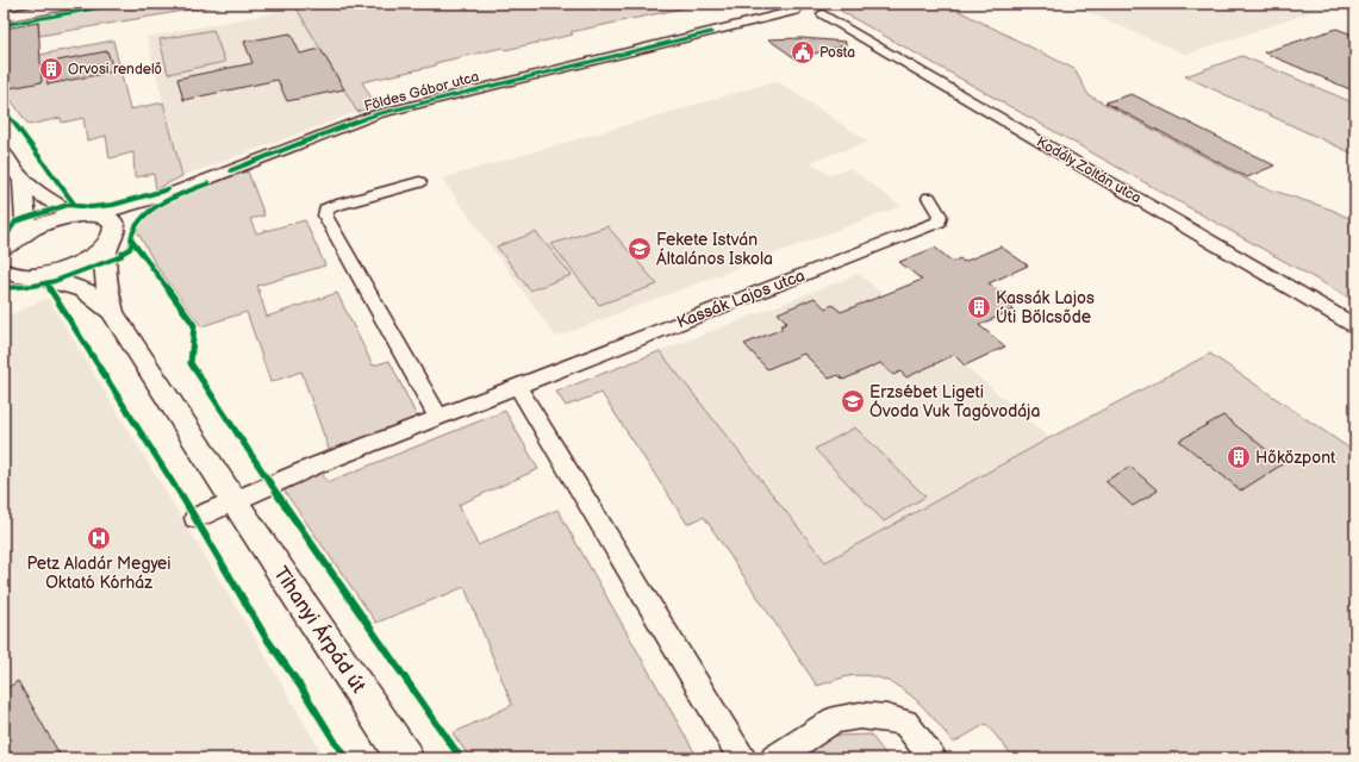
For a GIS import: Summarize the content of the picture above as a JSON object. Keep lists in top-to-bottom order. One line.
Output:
{"streets":{"street":["Földes Gábor utca","Kodály Zoltán utca","Kassák Lajos utca","Tihanyi Árpád út"]},"crossings":[["Földes Gábor utca","Kodály Zoltán utca"],["Földes Gábor utca","Tihanyi Árpád út"]],"places":{"public building":["Posta"],"building":["Orvosi rendelő","Kassák Lajos Úti Bölcsőde","Hőközpont"],"school or university":["Fekete István Általános Iskola","Erzsébet Ligeti Óvoda Vuk Tagóvodája"],"hospital":["Petz Aladár Megyei Oktató Kórház"]}}
